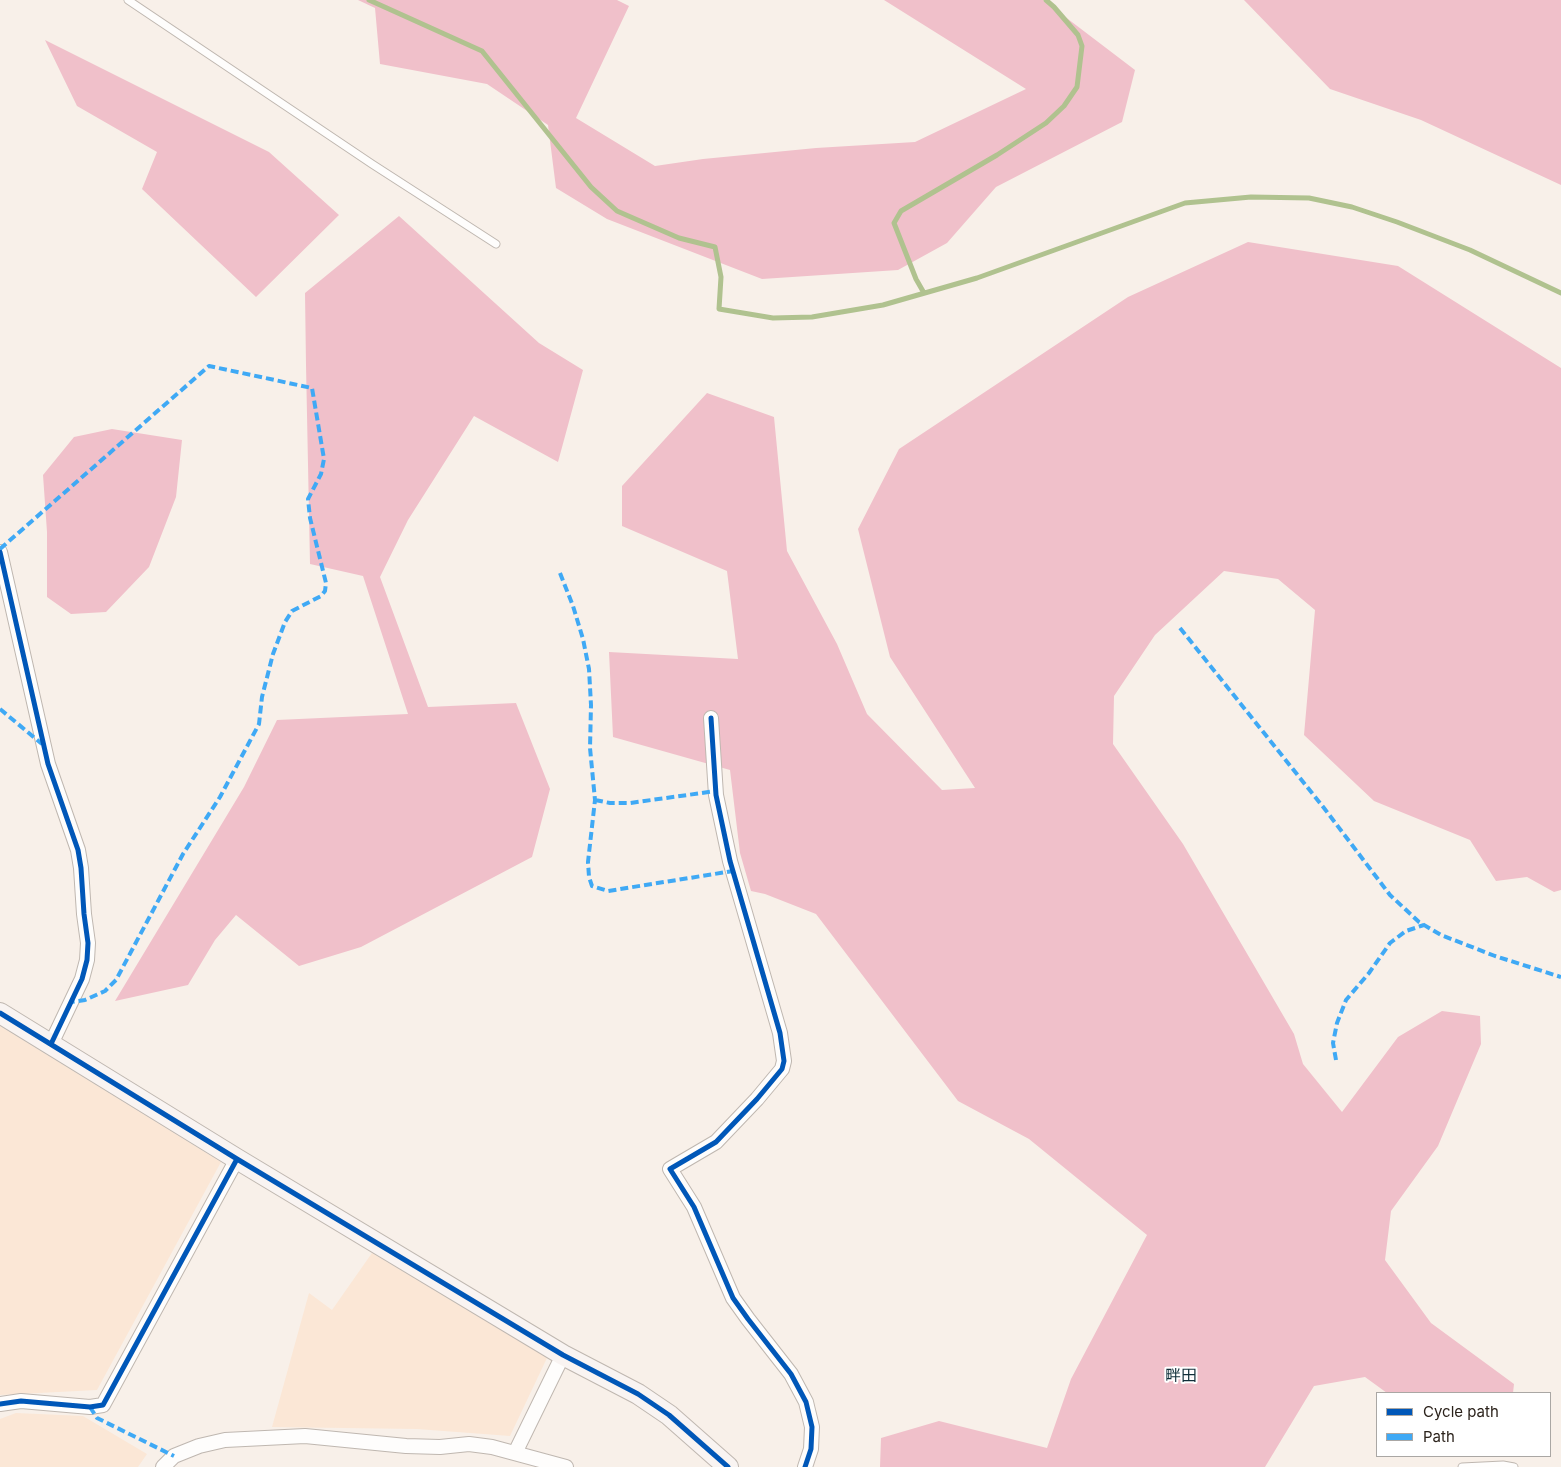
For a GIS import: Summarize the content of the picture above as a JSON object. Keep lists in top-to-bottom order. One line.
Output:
{"districts":["畔田"],"legend":["Cycle path","Path"]}
